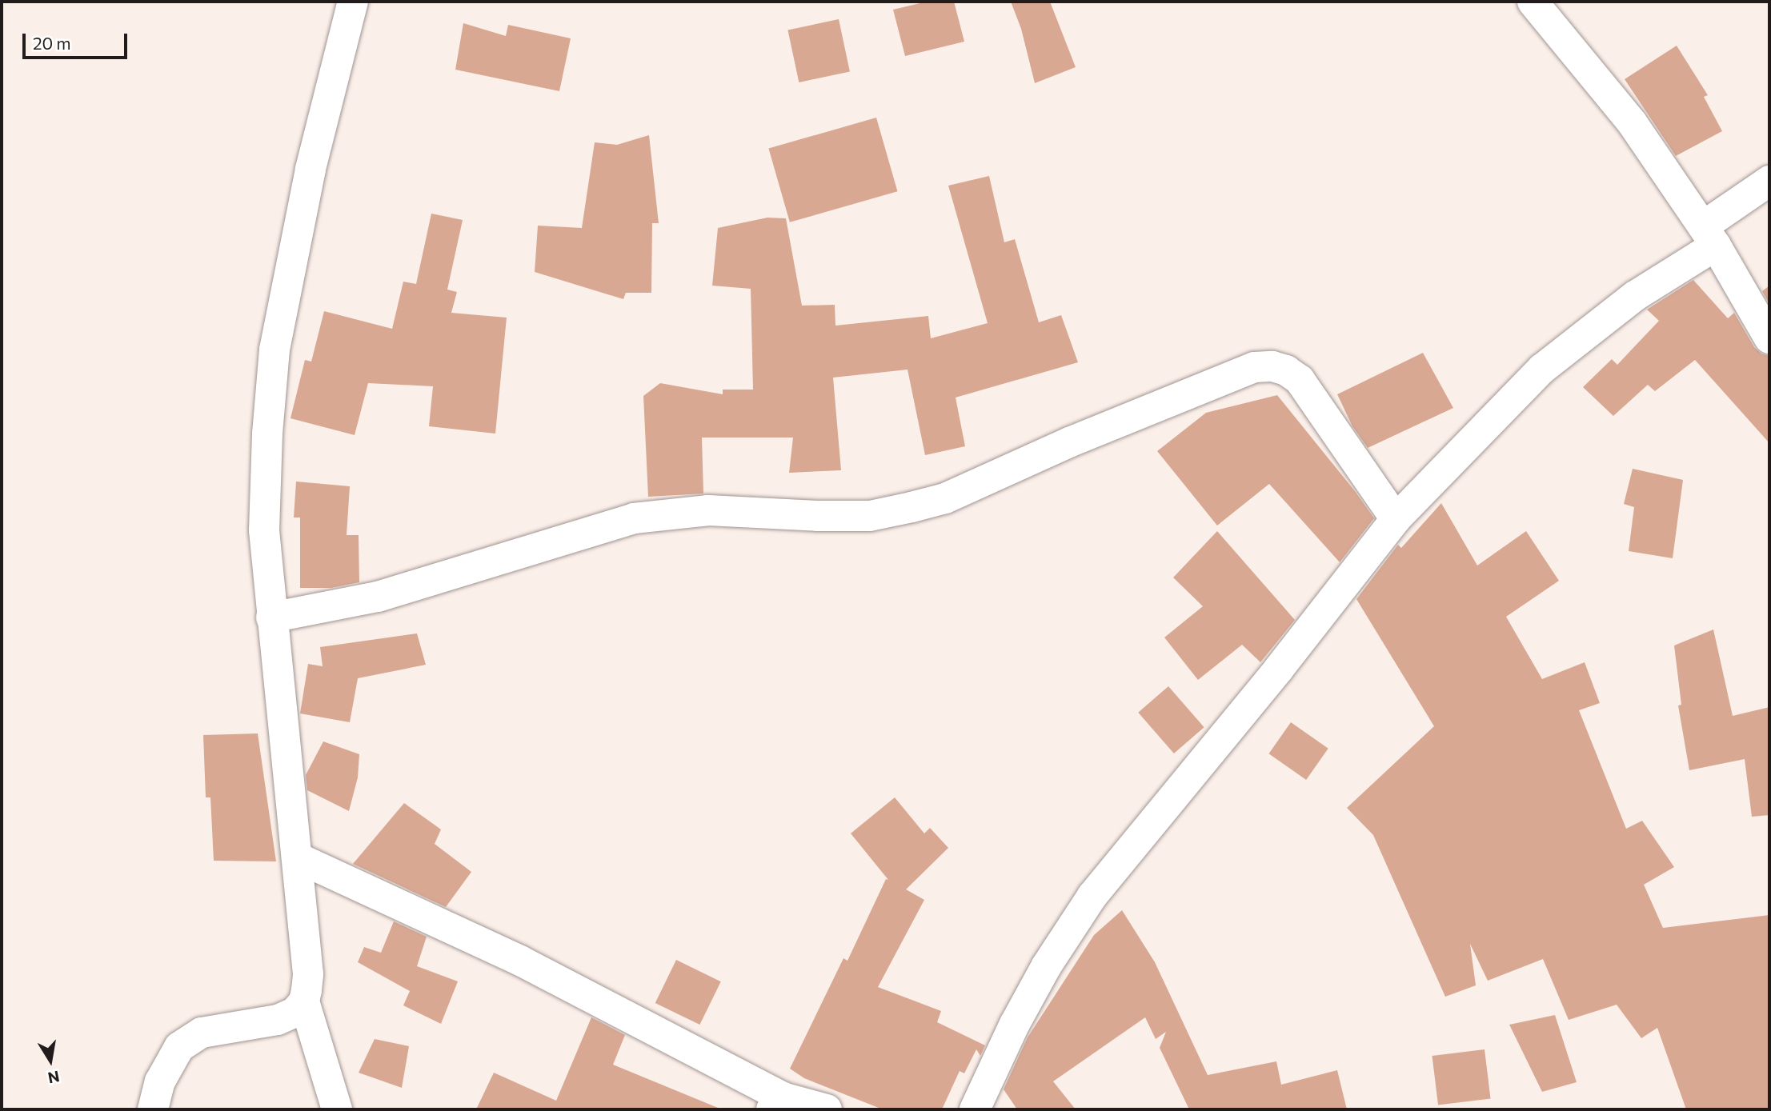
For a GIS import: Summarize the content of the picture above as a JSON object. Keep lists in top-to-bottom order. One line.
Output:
{"scale_bar":"20 m","north":"bottom"}
